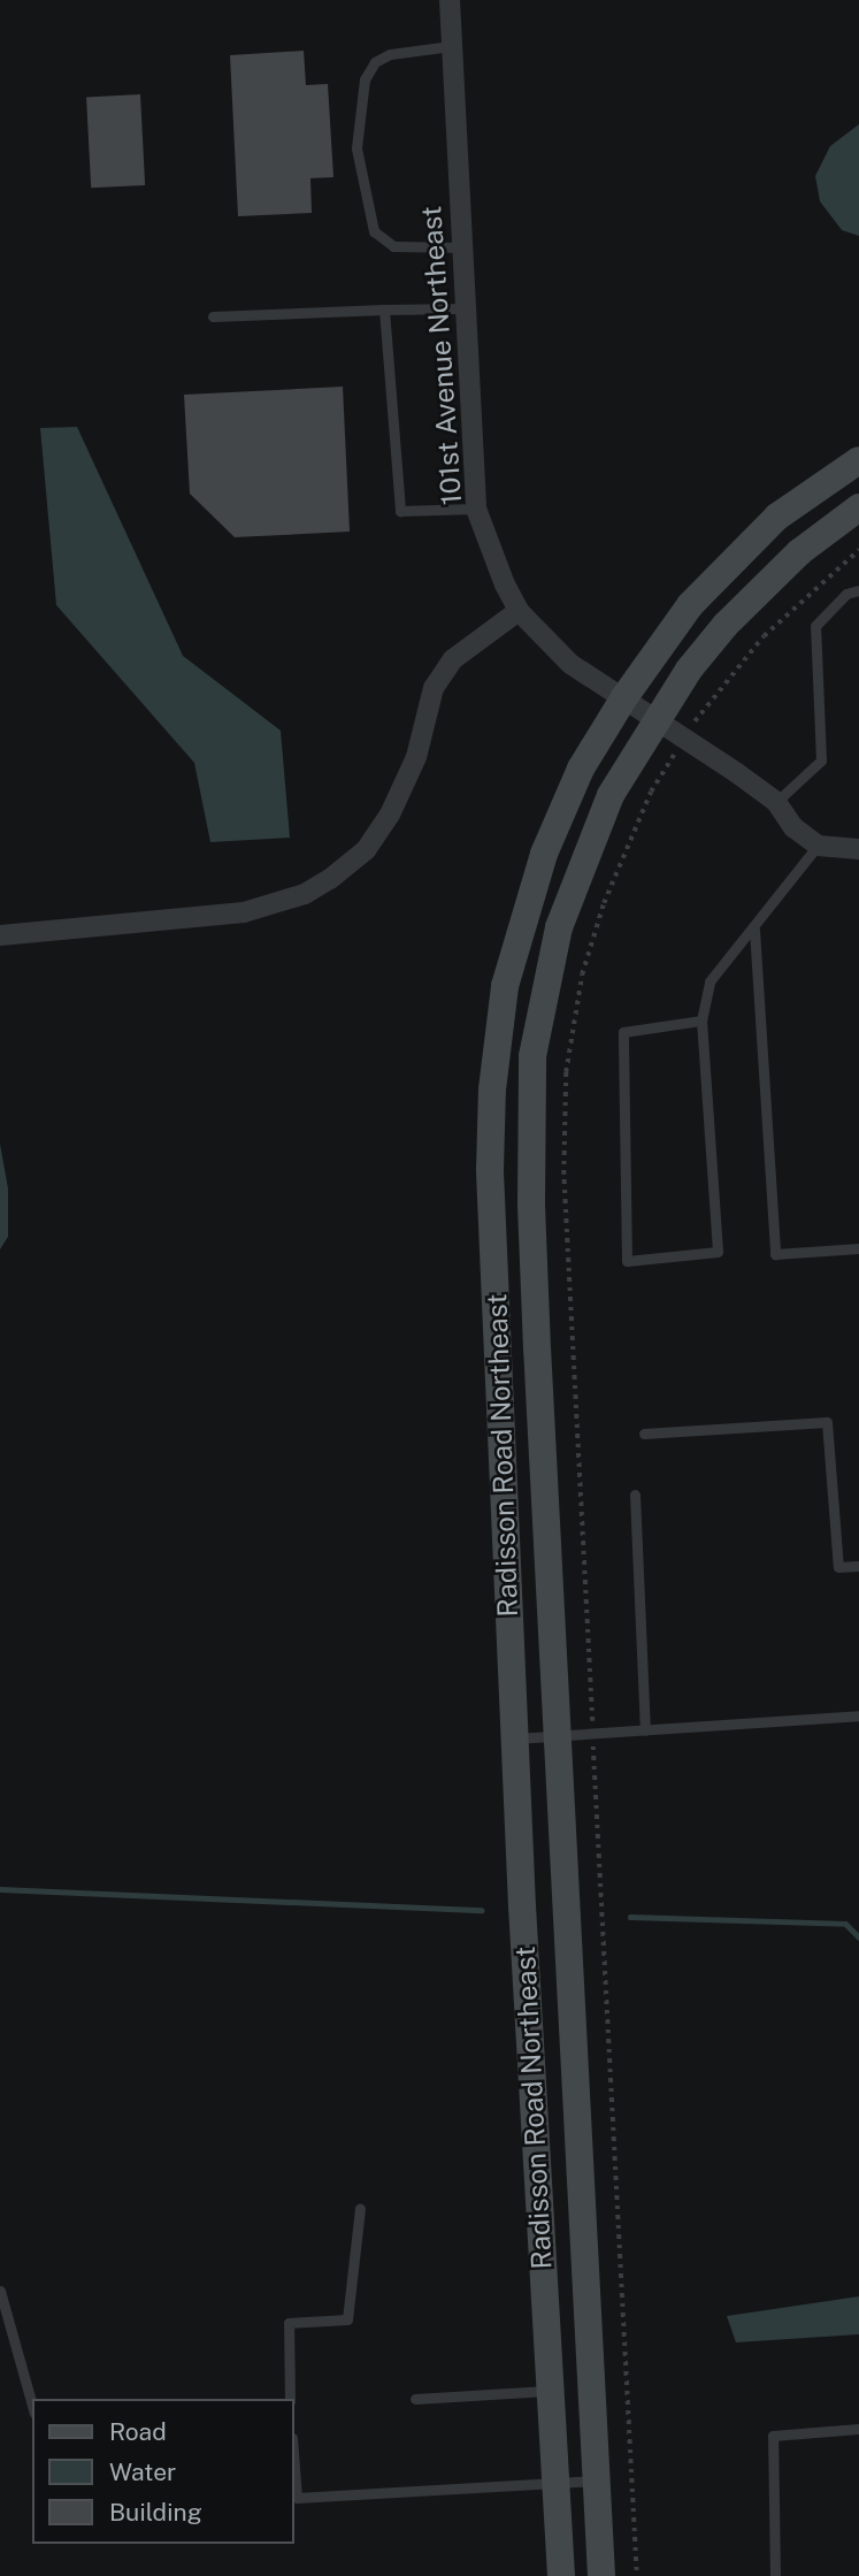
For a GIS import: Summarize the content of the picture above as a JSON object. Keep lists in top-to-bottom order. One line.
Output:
{"streets":{"main road":["Radisson Road Northeast"],"street":["101st Avenue Northeast"]},"crossings":[["101st Avenue Northeast","Radisson Road Northeast"]],"legend":["Road","Water","Building"]}
